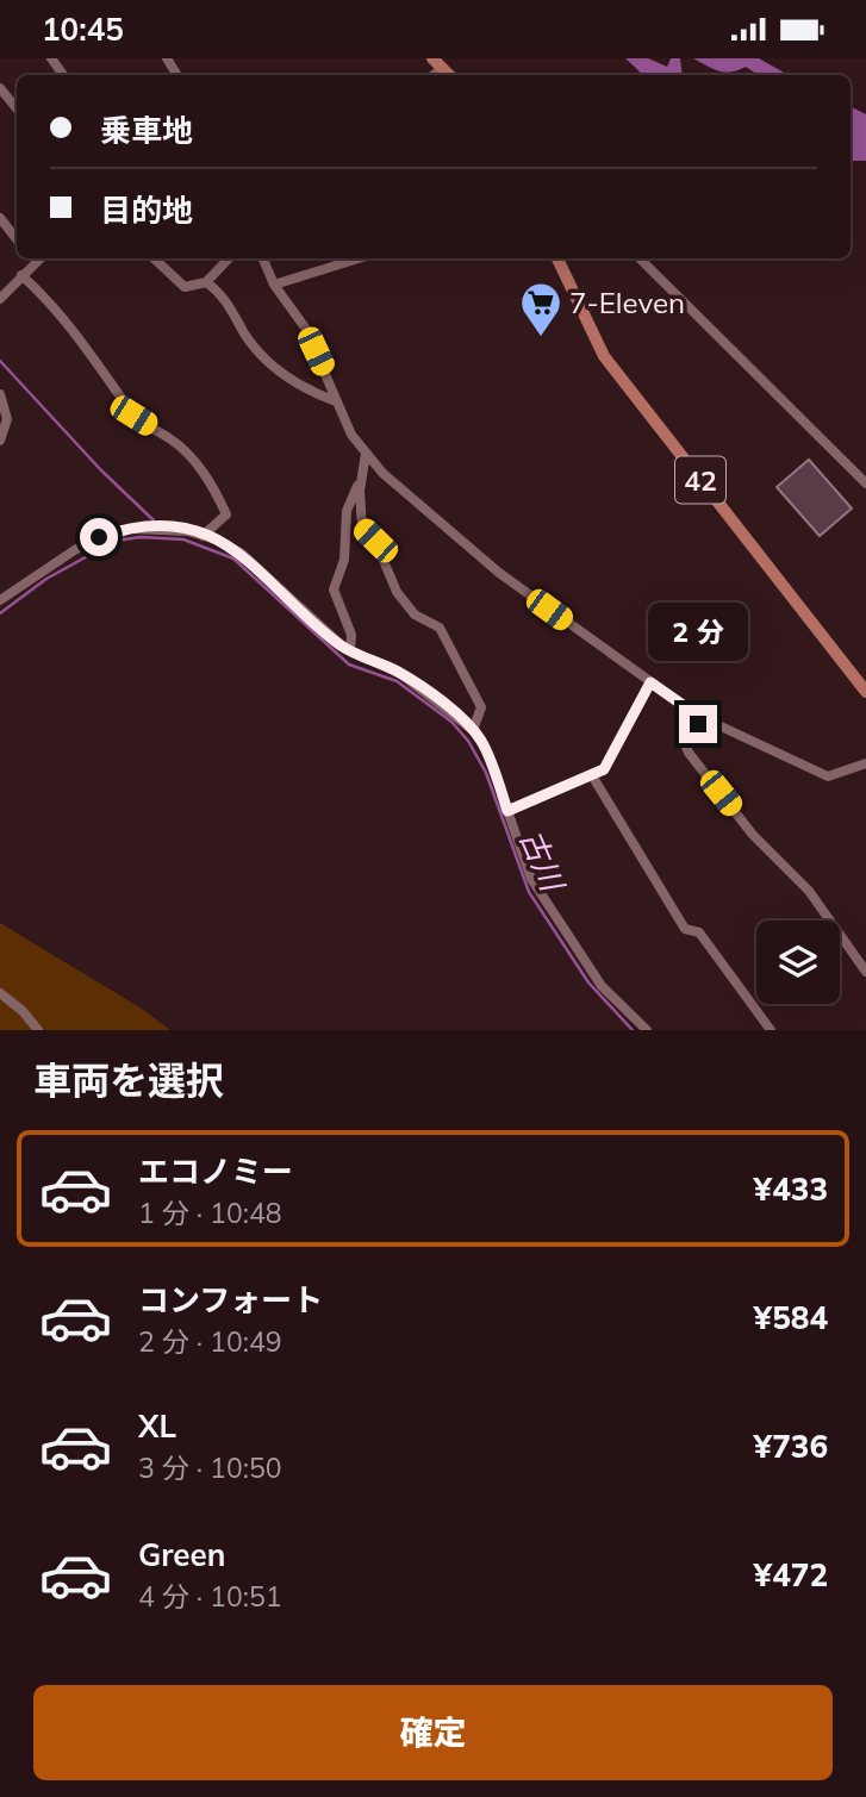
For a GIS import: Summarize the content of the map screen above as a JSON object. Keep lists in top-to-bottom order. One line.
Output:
{"streets":{"main road":["42"]},"water":["古川"],"places":{"supermarket":["7-Eleven"]},"page":{"status":"10:45","banner":["乗車地","目的地"],"bubble":"2 分","heading":"車両を選択","list":[{"name":"エコノミー","note":"1 分 · 10:48","value":"¥433"},{"name":"コンフォート","note":"2 分 · 10:49","value":"¥584"},{"name":"XL","note":"3 分 · 10:50","value":"¥736"},{"name":"Green","note":"4 分 · 10:51","value":"¥472"}],"buttons":"確定"}}
